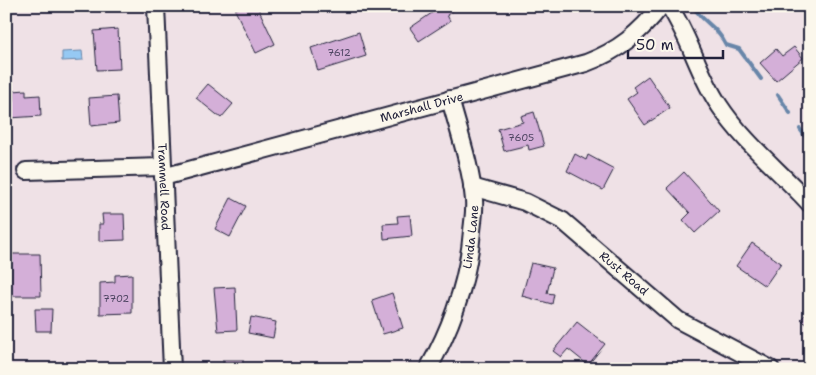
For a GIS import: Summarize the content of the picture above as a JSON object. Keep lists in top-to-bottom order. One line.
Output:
{"streets":{"street":["Marshall Drive","Trammell Road","Linda Lane","Rust Road"]},"crossings":[["Marshall Drive","Trammell Road"],["Marshall Drive","Linda Lane"],["Linda Lane","Rust Road"]],"house_numbers":["7612","7605","7702"],"scale_bar":"50 m"}
